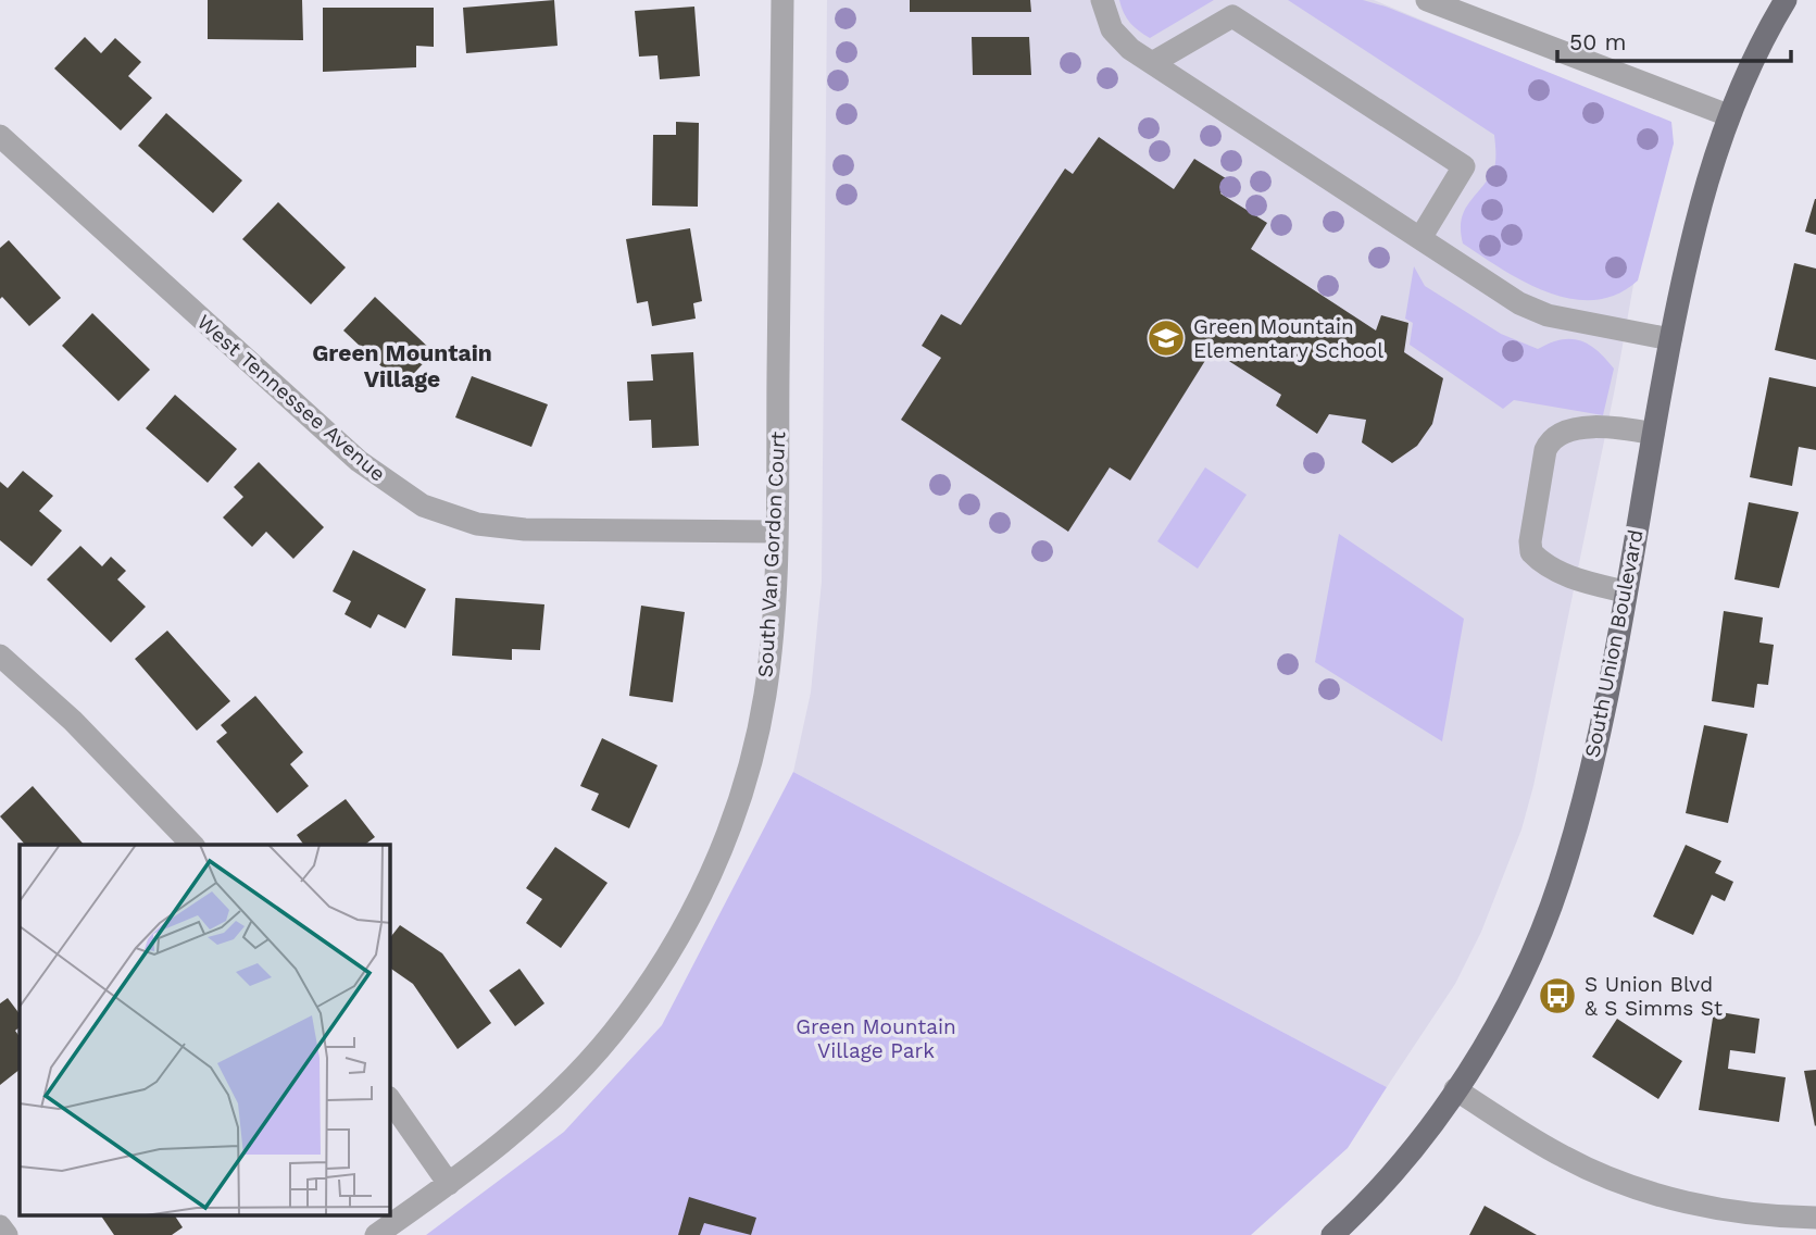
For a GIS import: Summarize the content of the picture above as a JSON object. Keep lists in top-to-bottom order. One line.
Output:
{"streets":{"main road":["South Union Boulevard"],"street":["West Tennessee Avenue","South Van Gordon Court"]},"crossings":[["West Tennessee Avenue","South Van Gordon Court"]],"districts":["Green Mountain Village"],"parks":["Green Mountain Village Park"],"places":{"school or university":["Green Mountain Elementary School"],"bus stop":["S Union Blvd & S Simms St"]},"scale_bar":"50 m"}
